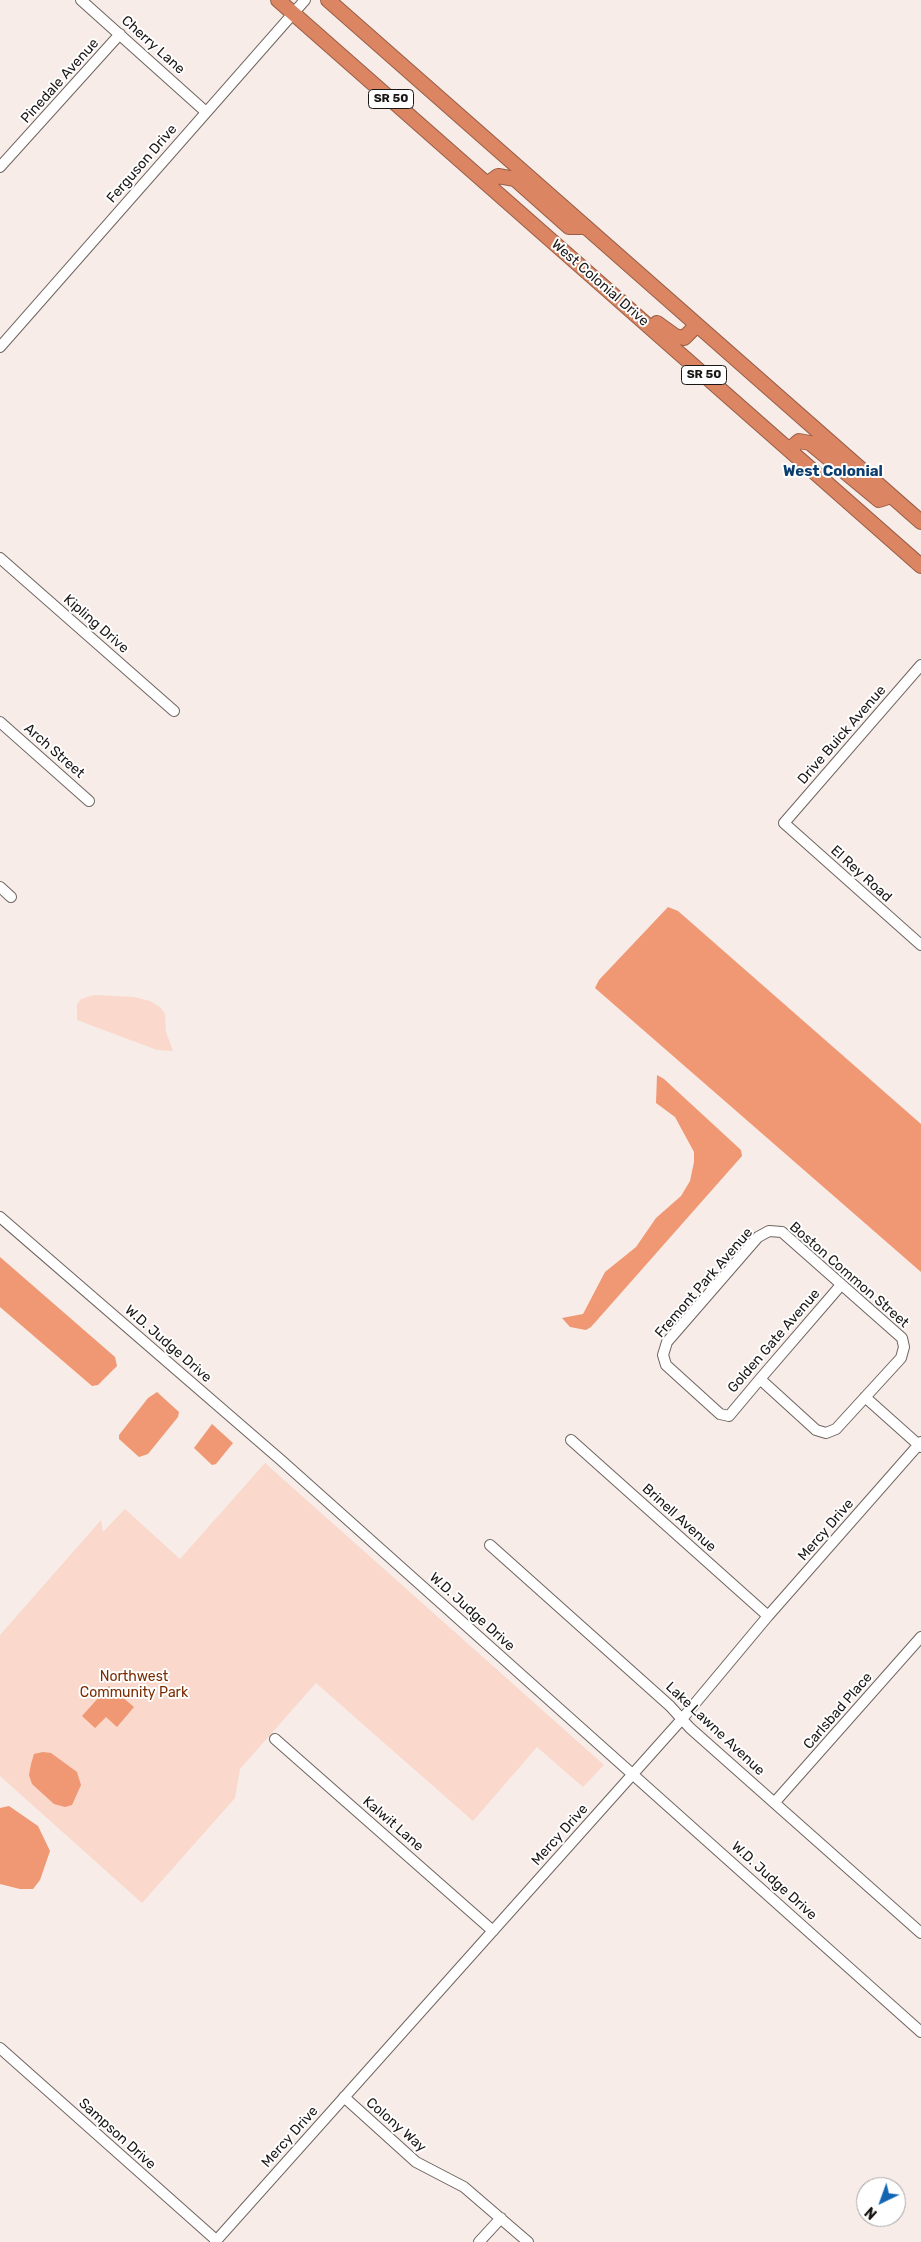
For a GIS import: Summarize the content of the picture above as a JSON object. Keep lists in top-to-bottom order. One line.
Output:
{"streets":{"highway":["SR 50","West Colonial Drive"],"street":["Cherry Lane","Pinedale Avenue","Ferguson Drive","Kipling Drive","Drive Buick Avenue","Arch Street","El Rey Road","Boston Common Street","Fremont Park Avenue","Golden Gate Avenue","W.D. Judge Drive","Brinell Avenue","Mercy Drive","Carlsbad Place","Lake Lawne Avenue","Kalwit Lane","Colony Way","Sampson Drive"]},"crossings":[["Cherry Lane","Pinedale Avenue"],["Cherry Lane","Ferguson Drive"],["Ferguson Drive","West Colonial Drive"],["Drive Buick Avenue","El Rey Road"],["Boston Common Street","Fremont Park Avenue"],["Boston Common Street","Golden Gate Avenue"],["Fremont Park Avenue","Golden Gate Avenue"],["W.D. Judge Drive","Mercy Drive"],["Brinell Avenue","Mercy Drive"],["Mercy Drive","Lake Lawne Avenue"],["Mercy Drive","Kalwit Lane"],["Mercy Drive","Colony Way"],["Mercy Drive","Sampson Drive"],["Carlsbad Place","Lake Lawne Avenue"]],"districts":["West Colonial"],"parks":["Northwest Community Park"],"north":"bottom left"}
